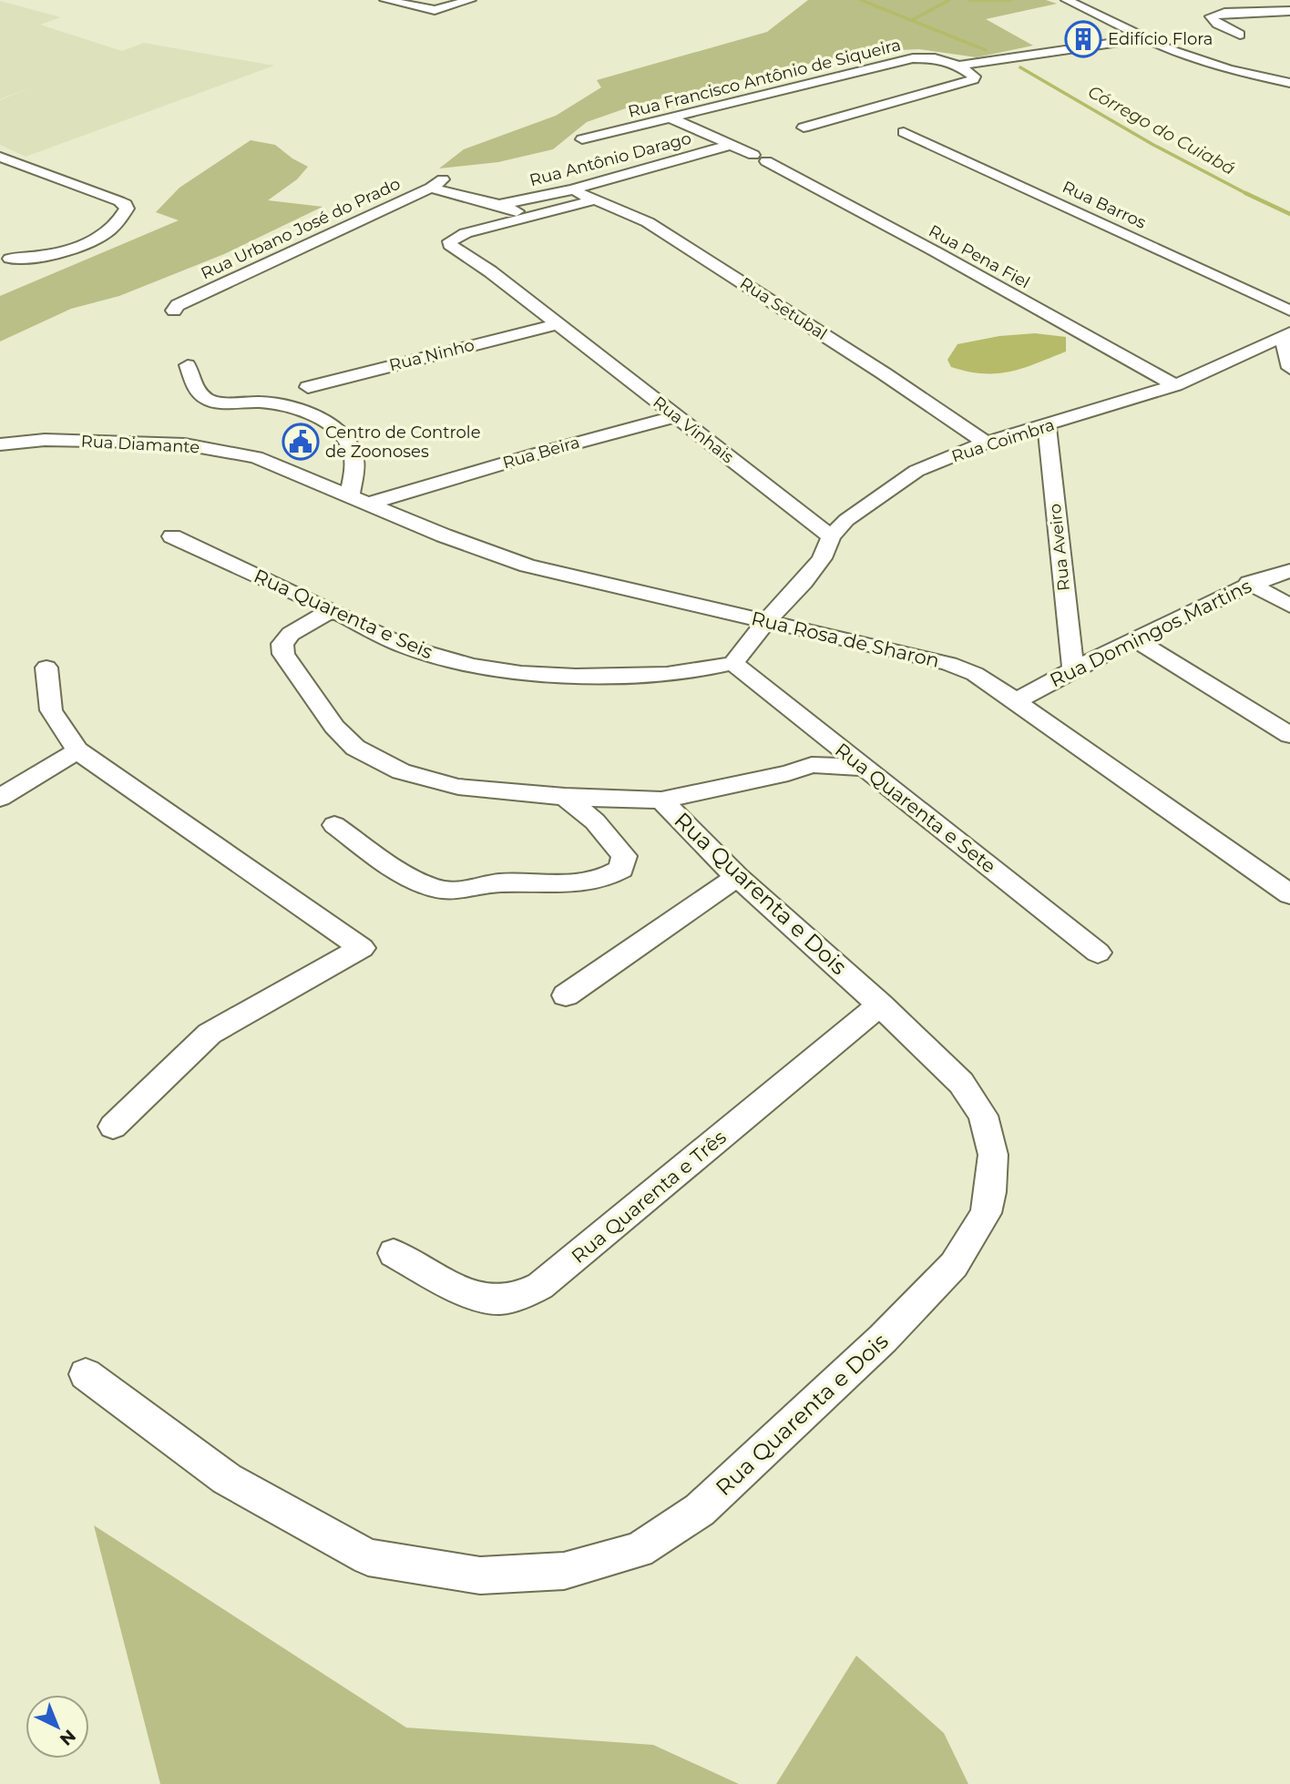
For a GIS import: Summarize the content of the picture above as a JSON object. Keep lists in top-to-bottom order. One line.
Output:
{"streets":{"street":["Rua Francisco Antônio de Siqueira","Rua Antônio Darago","Rua Barros","Rua Urbano José do Prado","Rua Pena Fiel","Rua Setubal","Rua Ninho","Rua Vinhais","Rua Coimbra","Rua Diamante","Rua Beira","Rua Aveiro","Rua Quarenta e Seis","Rua Domingos Martins","Rua Rosa de Sharon","Rua Quarenta e Sete","Rua Quarenta e Dois","Rua Quarenta e Três"]},"crossings":[["Rua Francisco Antônio de Siqueira","Rua Pena Fiel"],["Rua Antônio Darago","Rua Urbano José do Prado"],["Rua Antônio Darago","Rua Pena Fiel"],["Rua Antônio Darago","Rua Setubal"],["Rua Pena Fiel","Rua Coimbra"],["Rua Setubal","Rua Coimbra"],["Rua Ninho","Rua Vinhais"],["Rua Vinhais","Rua Coimbra"],["Rua Vinhais","Rua Beira"],["Rua Coimbra","Rua Aveiro"],["Rua Coimbra","Rua Rosa de Sharon"],["Rua Diamante","Rua Beira"],["Rua Diamante","Rua Rosa de Sharon"],["Rua Beira","Rua Rosa de Sharon"],["Rua Aveiro","Rua Domingos Martins"],["Rua Quarenta e Seis","Rua Quarenta e Sete"],["Rua Domingos Martins","Rua Rosa de Sharon"],["Rua Quarenta e Dois","Rua Quarenta e Três"]],"water":["Córrego do Cuiabá"],"places":{"building":["Edifício Flora"],"public building":["Centro de Controle de Zoonoses"]},"north":"bottom right"}
